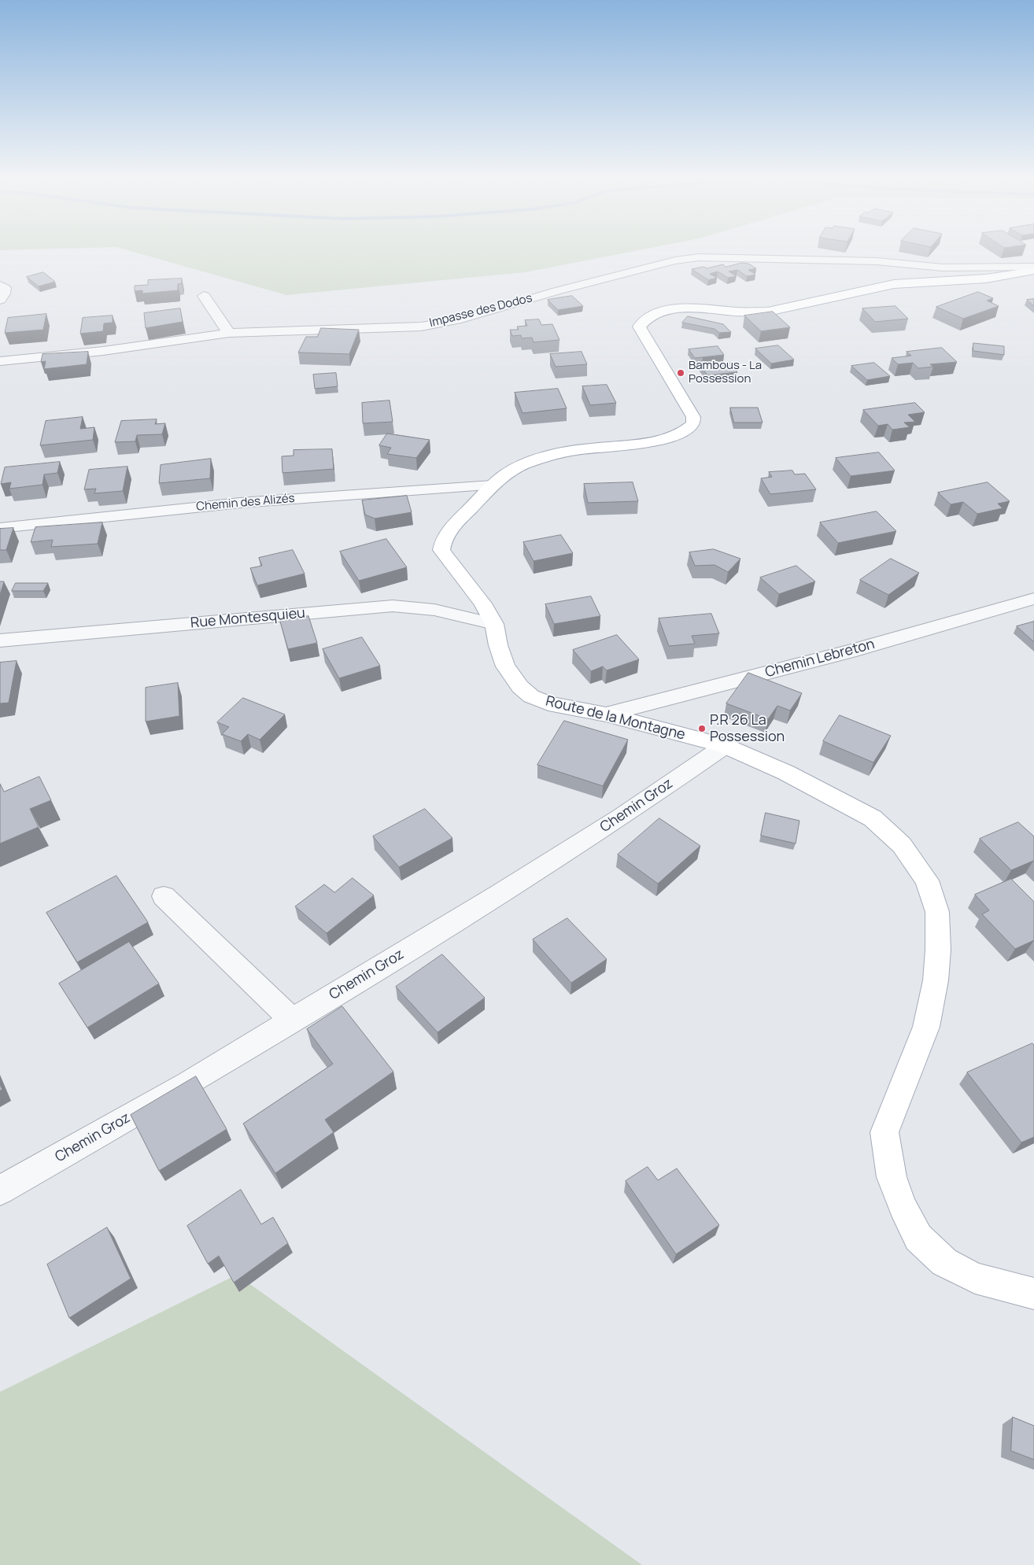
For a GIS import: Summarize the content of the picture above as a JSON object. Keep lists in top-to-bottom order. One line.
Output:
{"streets":{"main road":["Route de la Montagne"],"street":["Impasse des Dodos","Chemin des Alizés","Rue Montesquieu","Chemin Lebreton","Chemin Groz"]},"crossings":[["Chemin des Alizés","Route de la Montagne"],["Rue Montesquieu","Route de la Montagne"],["Chemin Lebreton","Route de la Montagne"],["Route de la Montagne","Chemin Groz"]],"places":["Bambous - La Possession","P.R 26 La Possession"]}
